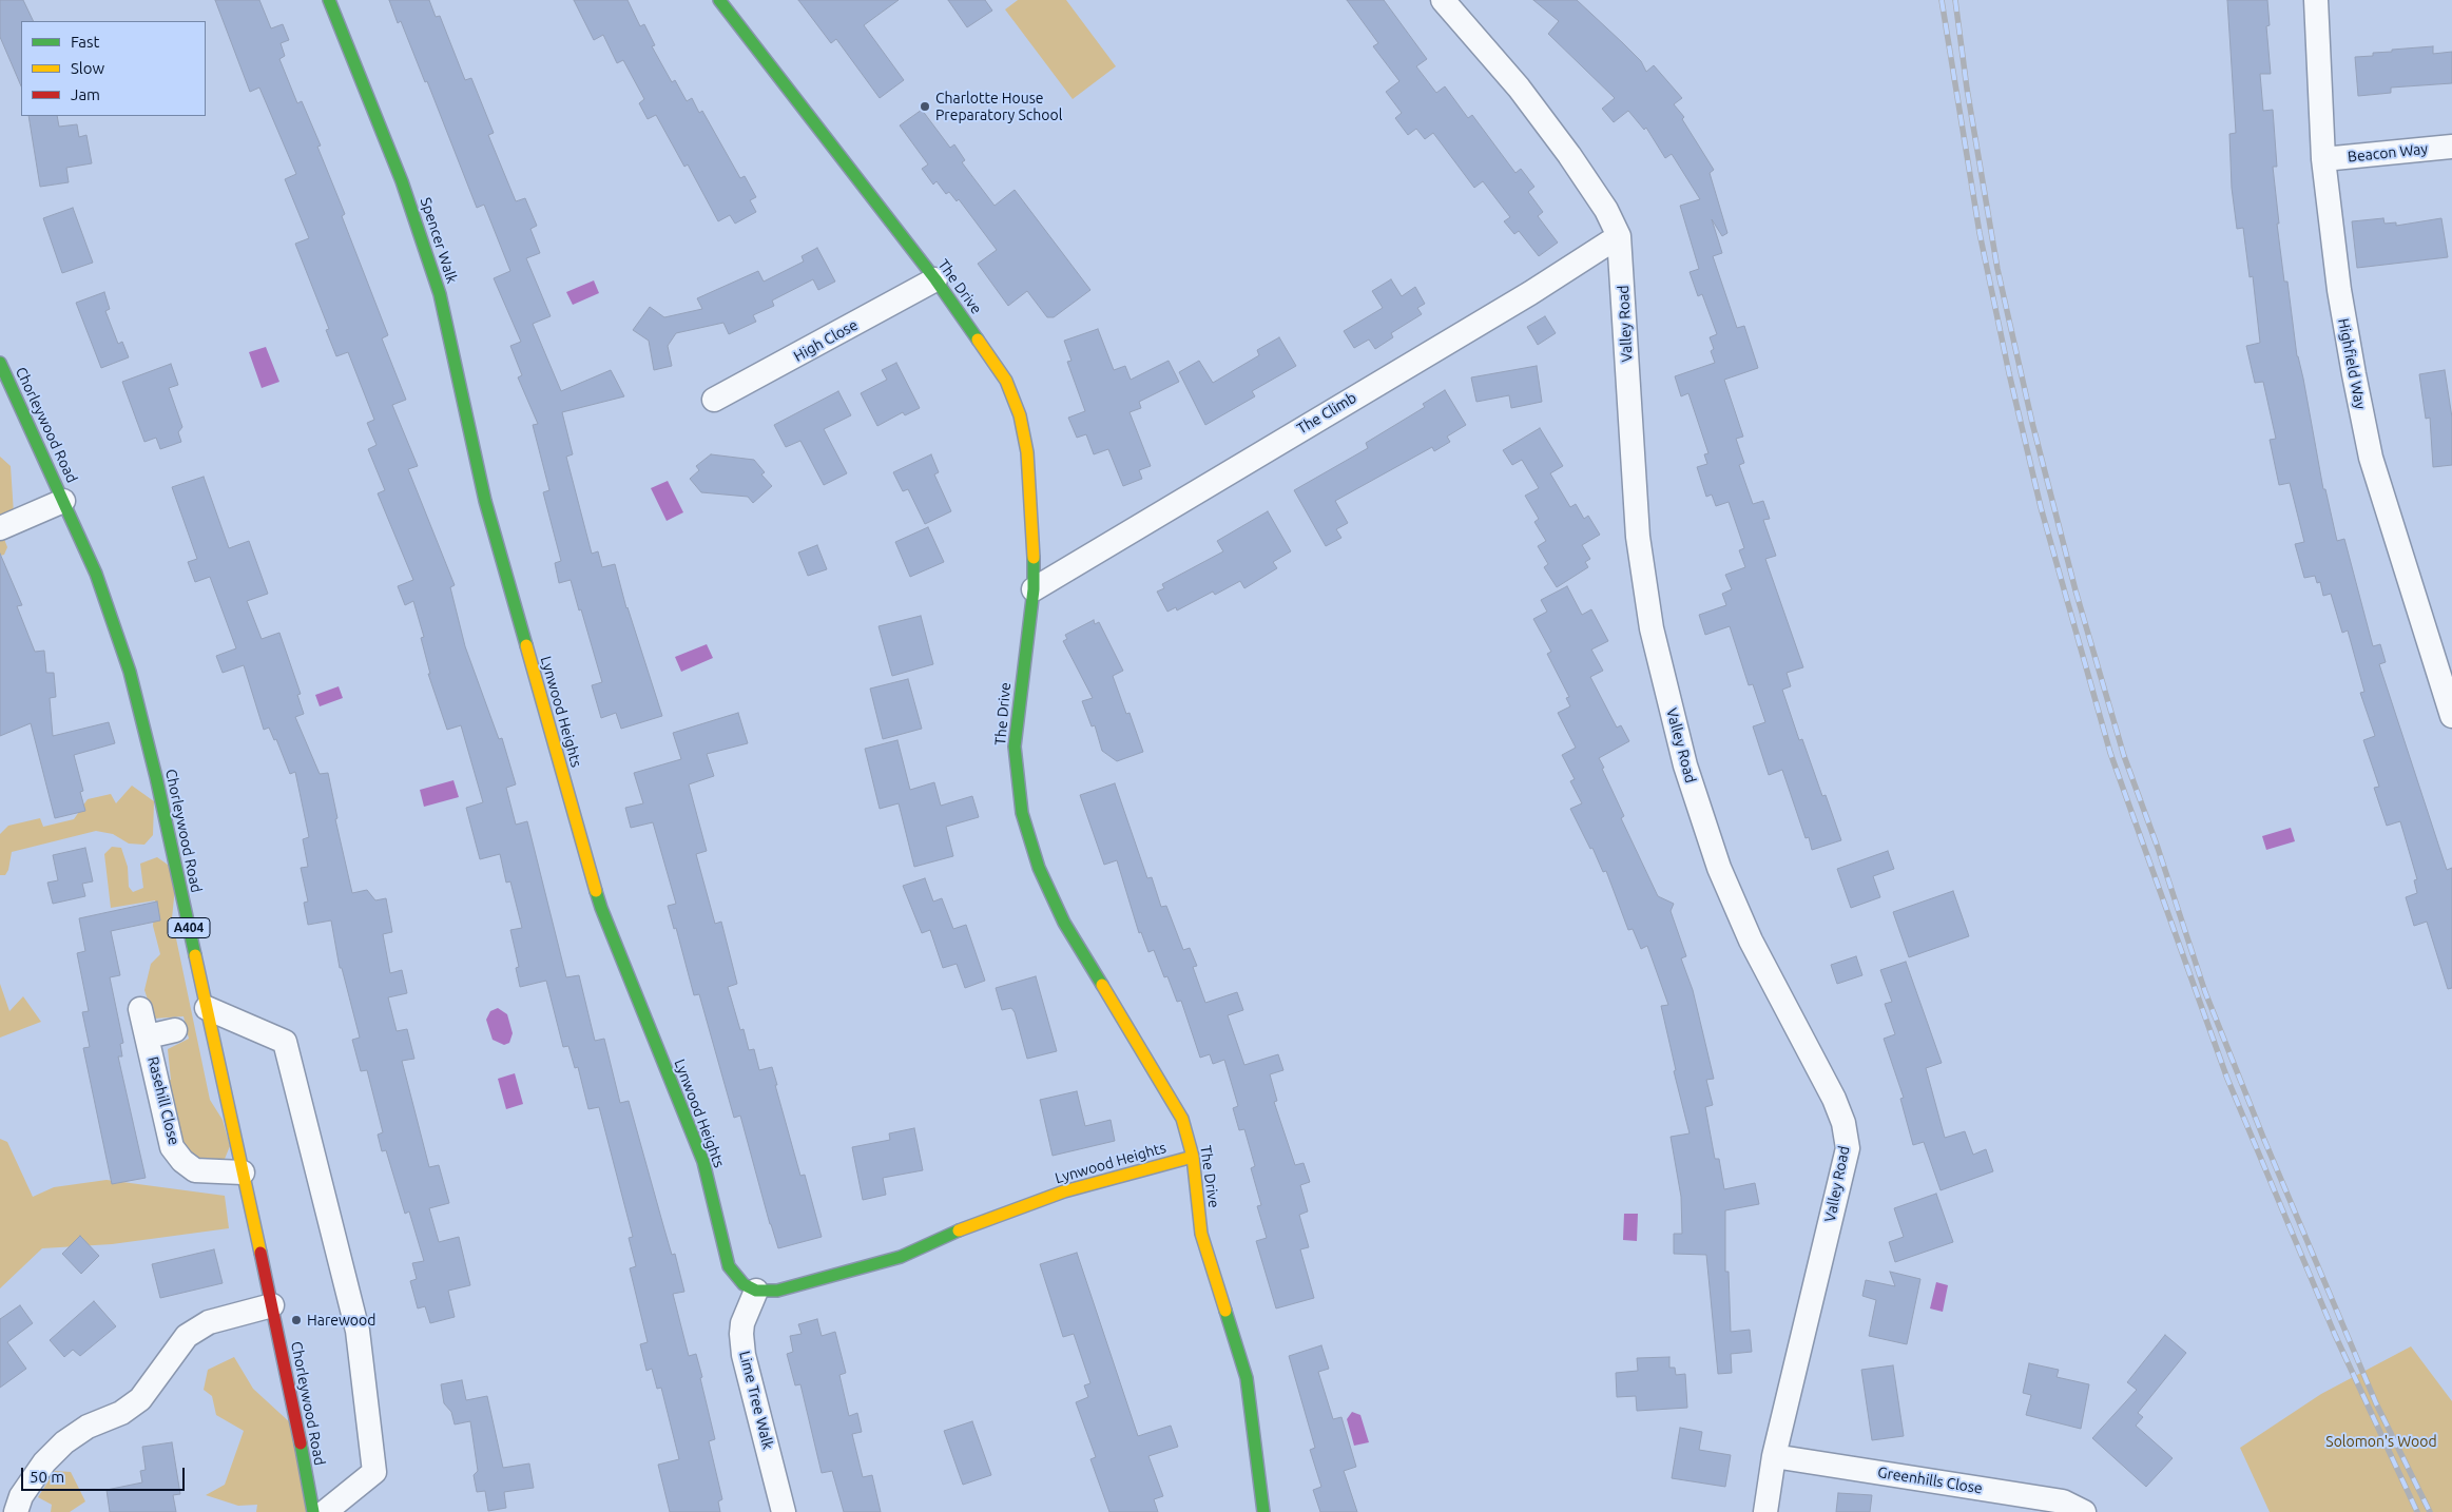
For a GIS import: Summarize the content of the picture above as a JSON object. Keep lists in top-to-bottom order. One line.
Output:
{"streets":{"street":["Beacon Way","Spencer Walk","The Drive","Valley Road","High Close","Highfield Way","The Climb","Chorleywood Road","Lynwood Heights","A404","Rasehill Close","Lime Tree Walk","Greenhills Close"]},"crossings":[["Beacon Way","Highfield Way"],["Spencer Walk","Lynwood Heights"],["The Drive","High Close"],["The Drive","The Climb"],["The Drive","Lynwood Heights"],["Valley Road","The Climb"],["Valley Road","Greenhills Close"],["Chorleywood Road","Rasehill Close"],["Lynwood Heights","Lime Tree Walk"]],"parks":["Solomon's Wood"],"places":["Charlotte House Preparatory School","Harewood"],"legend":["Fast","Slow","Jam"],"scale_bar":"50 m"}
